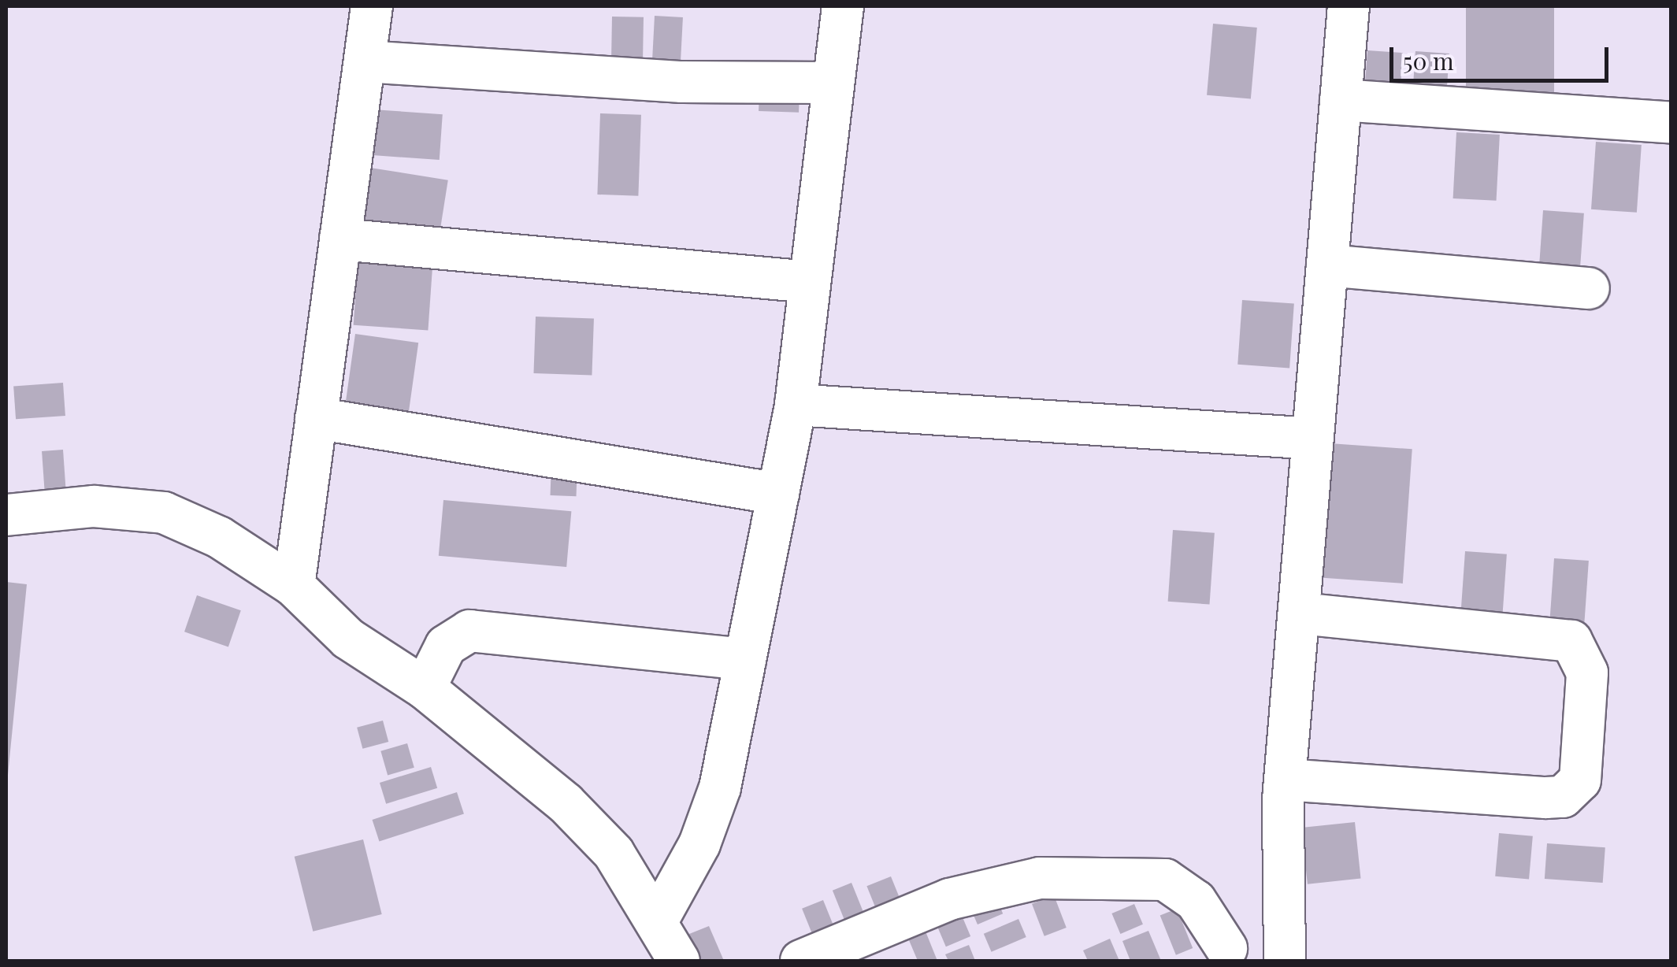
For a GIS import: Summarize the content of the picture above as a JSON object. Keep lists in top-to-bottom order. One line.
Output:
{"scale_bar":"50 m"}
